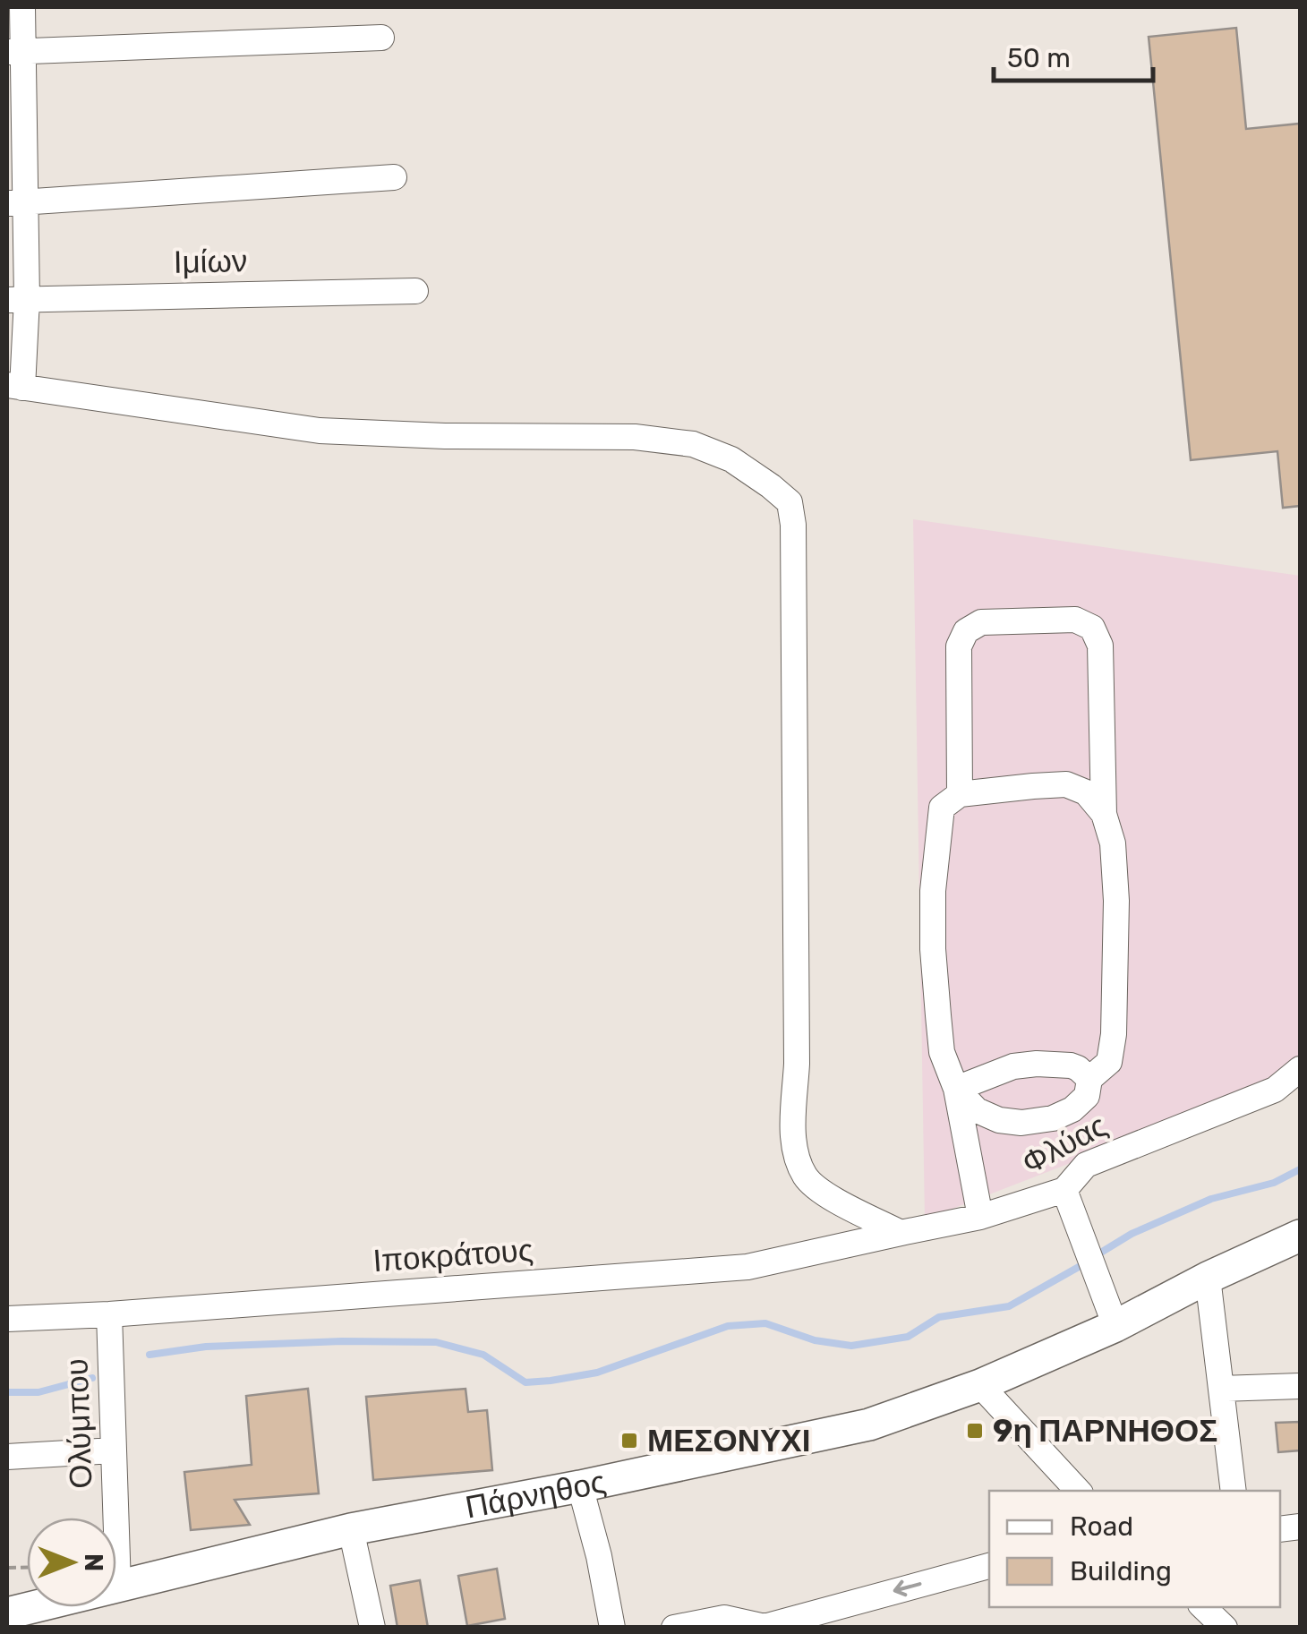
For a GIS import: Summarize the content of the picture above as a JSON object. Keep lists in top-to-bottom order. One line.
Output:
{"streets":{"main road":["Πάρνηθος"],"street":["Ιμίων","Φλύας","Ιποκράτους","Ολύμπου"]},"crossings":[["Φλύας","Ιποκράτους"],["Ιποκράτους","Ολύμπου"],["Ολύμπου","Πάρνηθος"]],"places":{"transit":["9η ΠΑΡΝΗΘΟΣ","ΜΕΣΟΝΥΧΙ"]},"legend":["Road","Building"],"scale_bar":"50 m","north":"right"}
